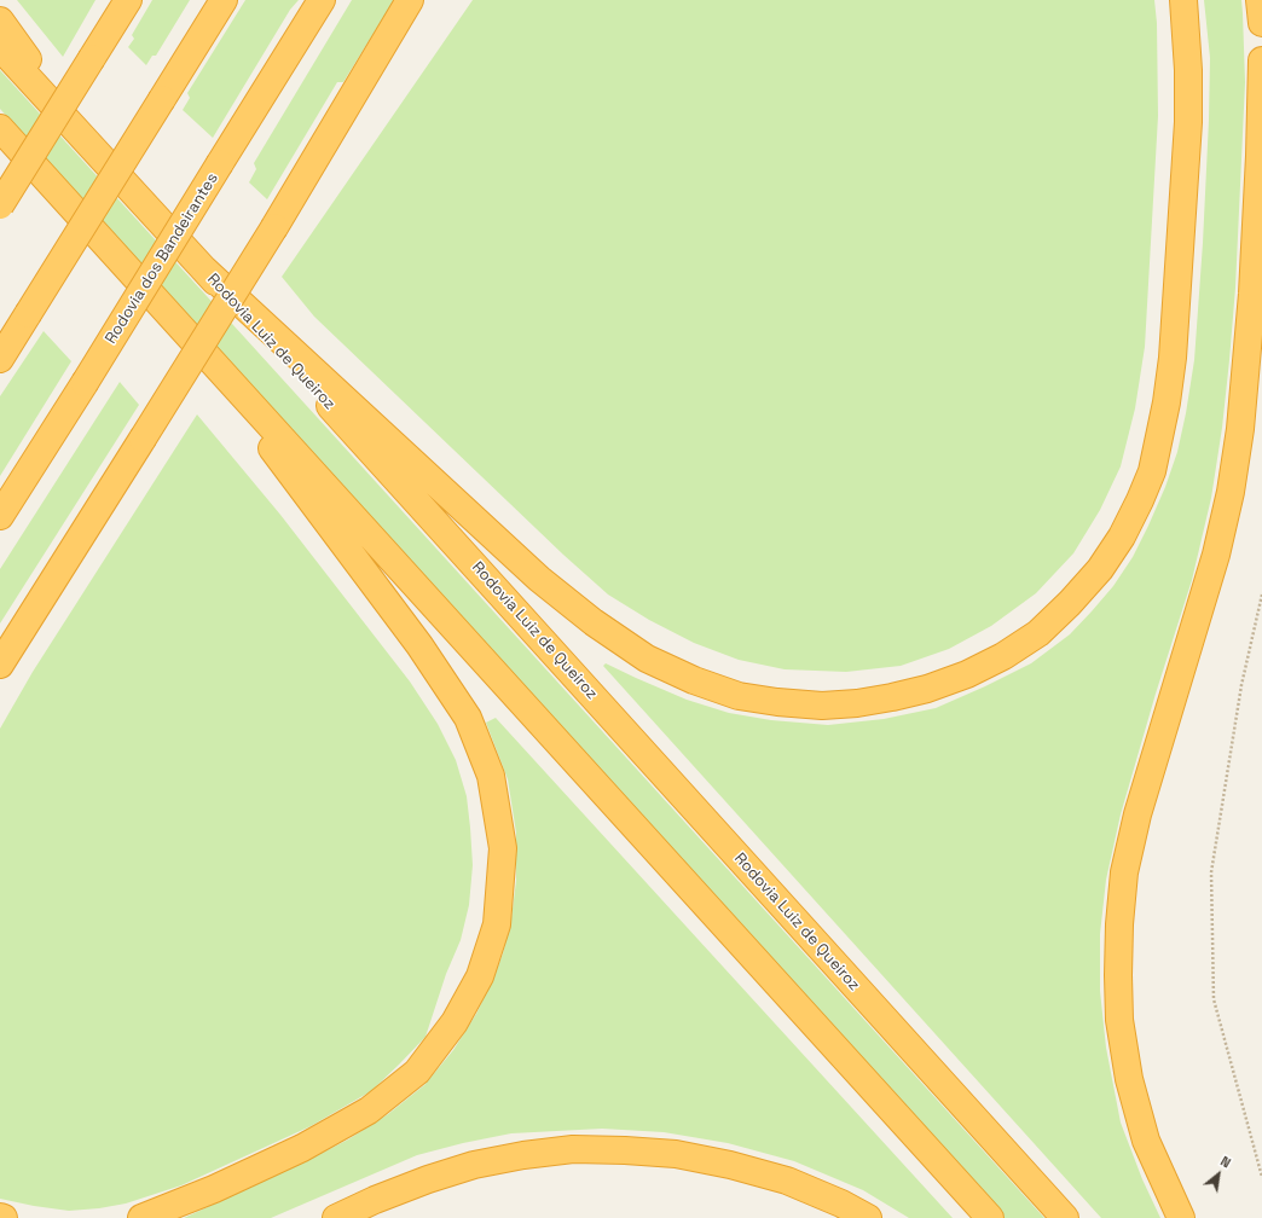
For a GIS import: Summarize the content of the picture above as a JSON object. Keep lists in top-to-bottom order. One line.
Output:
{"streets":{"highway":["Rodovia dos Bandeirantes","Rodovia Luiz de Queiroz"]},"north":"top right"}
